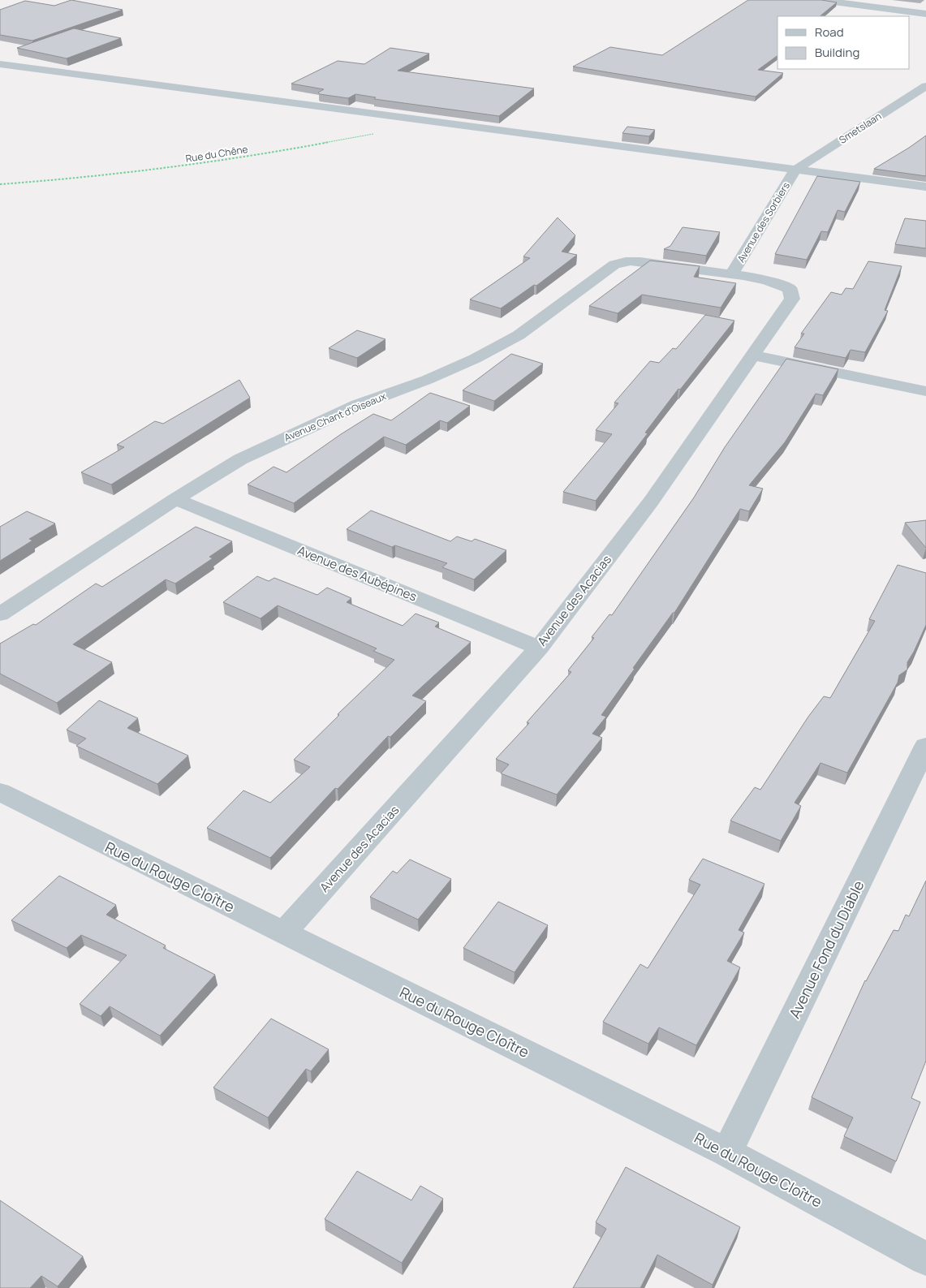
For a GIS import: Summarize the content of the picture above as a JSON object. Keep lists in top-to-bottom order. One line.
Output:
{"streets":{"street":["Smetslaan","Avenue des Sorbiers","Avenue Chant d'Oiseaux","Avenue des Aubépines","Avenue des Acacias","Rue du Rouge Cloître","Avenue Fond du Diable"],"path":["Rue du Chêne"]},"crossings":[["Smetslaan","Avenue des Sorbiers"],["Avenue des Sorbiers","Avenue Chant d'Oiseaux"],["Avenue des Sorbiers","Avenue des Acacias"],["Avenue Chant d'Oiseaux","Avenue des Aubépines"],["Avenue Chant d'Oiseaux","Avenue des Acacias"],["Avenue des Aubépines","Avenue des Acacias"],["Avenue des Acacias","Rue du Rouge Cloître"],["Rue du Rouge Cloître","Avenue Fond du Diable"]],"legend":["Road","Building"]}
